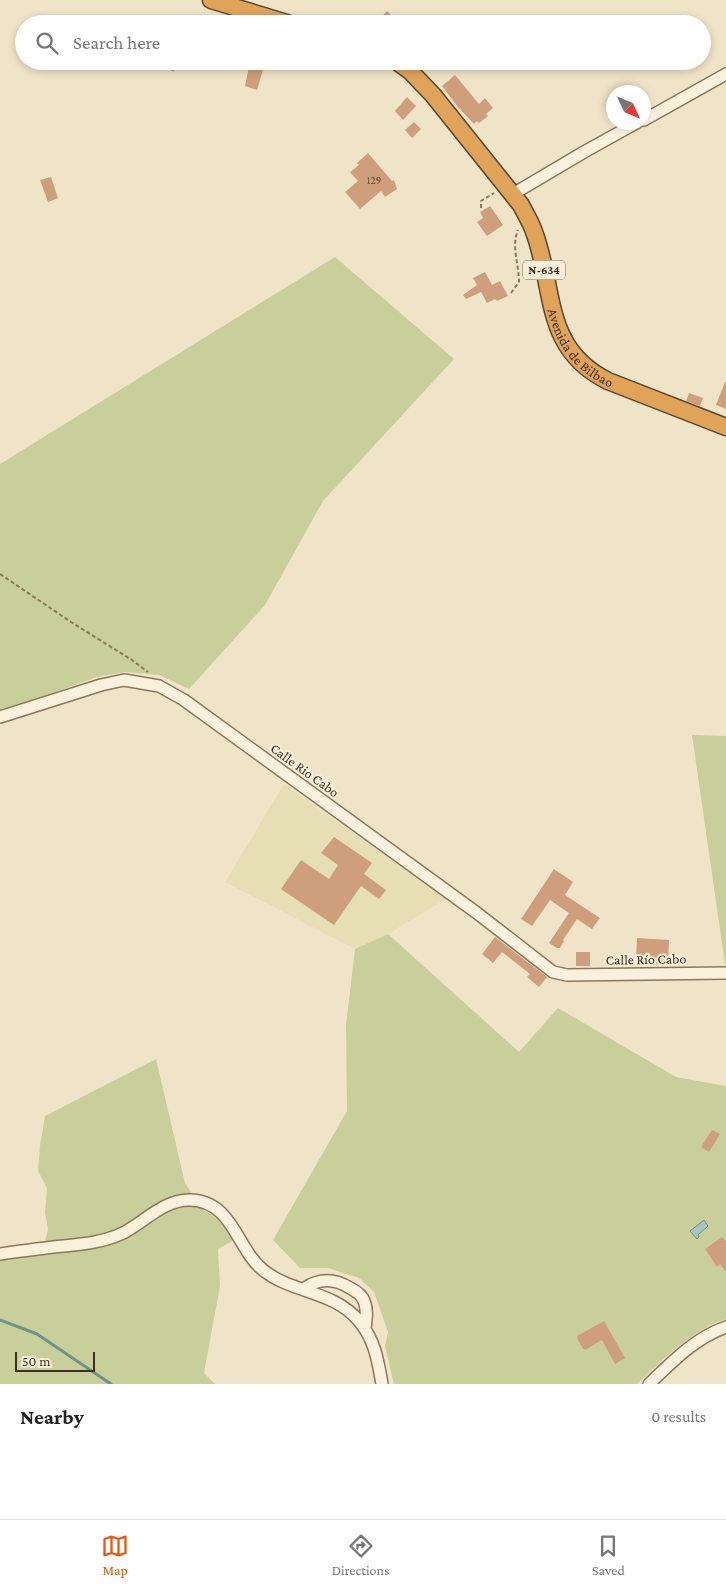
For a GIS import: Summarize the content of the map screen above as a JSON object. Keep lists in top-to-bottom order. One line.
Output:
{"streets":{"highway":["N-634","Avenida de Bilbao"],"street":["Calle Rio Cabo","Calle Río Cabo"]},"crossings":[["Calle Rio Cabo","Calle Río Cabo"]],"house_numbers":["129"],"scale_bar":"50 m","north":"bottom right","page":{"search":"Search here","scale":"50 m","heading":["Nearby","0 results"],"nav":["Map","Directions","Saved"]}}
